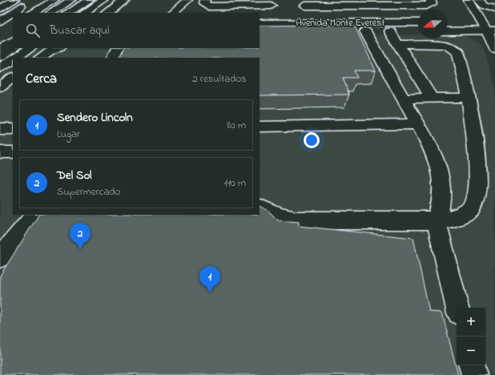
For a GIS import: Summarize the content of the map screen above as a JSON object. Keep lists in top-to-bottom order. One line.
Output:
{"streets":{"main road":["Avenida Monte Everest"]},"north":"left","page":{"search":"Buscar aquí","heading":["Cerca","2 resultados"],"list":[{"mark":"1","name":"Sendero Lincoln","note":"Lugar","value":"80 m"},{"mark":"2","name":"Del Sol","note":"Supermercado","value":"110 m"}],"pins":["2","1"],"map_buttons":["+","−"]}}
